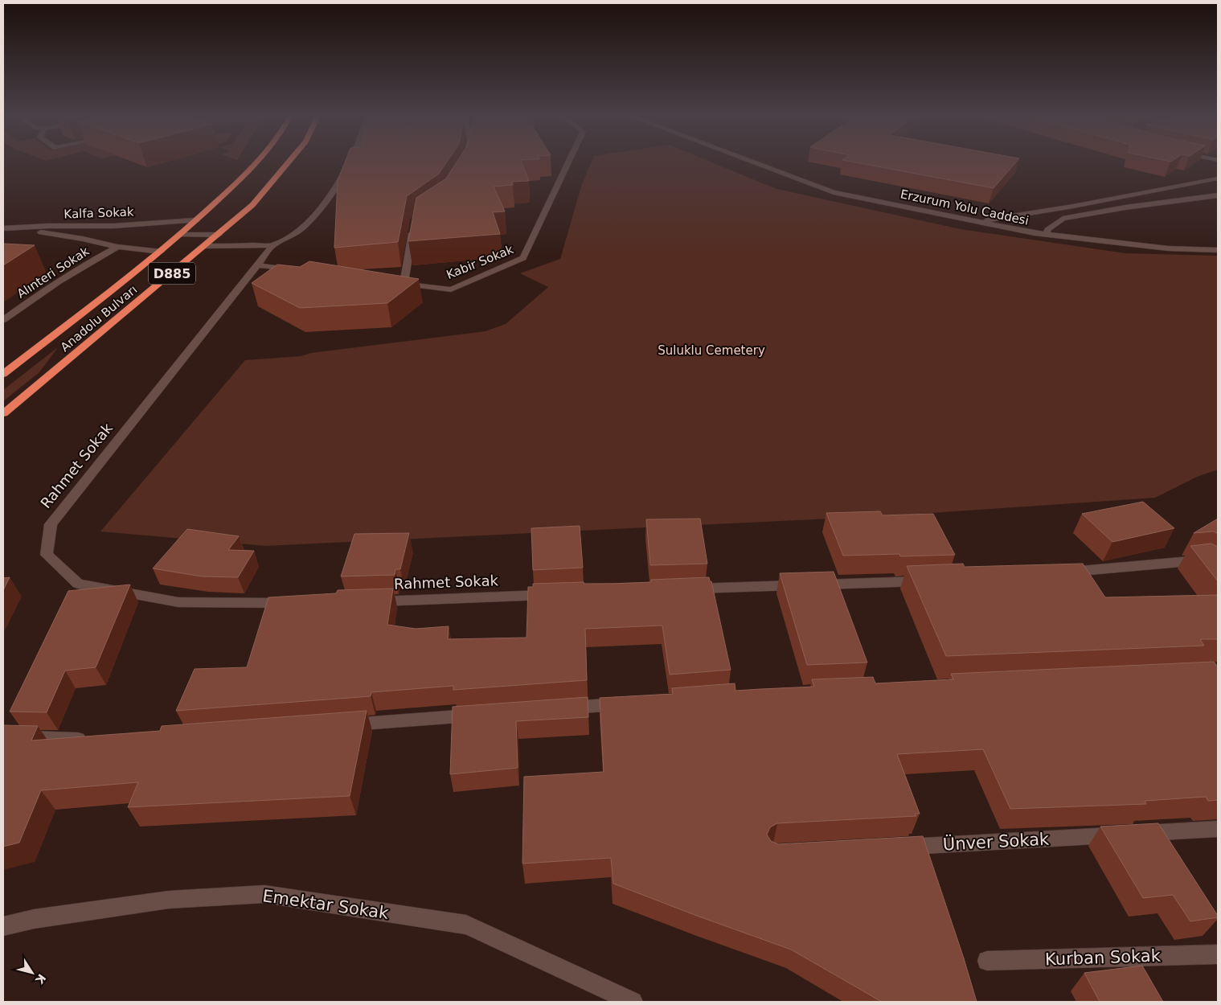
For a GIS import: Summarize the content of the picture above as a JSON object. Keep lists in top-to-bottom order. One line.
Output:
{"streets":{"highway":["D885","Anadolu Bulvarı"],"street":["Erzurum Yolu Caddesi","Kalfa Sokak","Kabir Sokak","Alınteri Sokak","Rahmet Sokak","Ünver Sokak","Emektar Sokak","Kurban Sokak"]},"crossings":[["Kalfa Sokak","Alınteri Sokak"],["Kalfa Sokak","Anadolu Bulvarı"]],"parks":["Suluklu Cemetery"],"north":"bottom right"}
